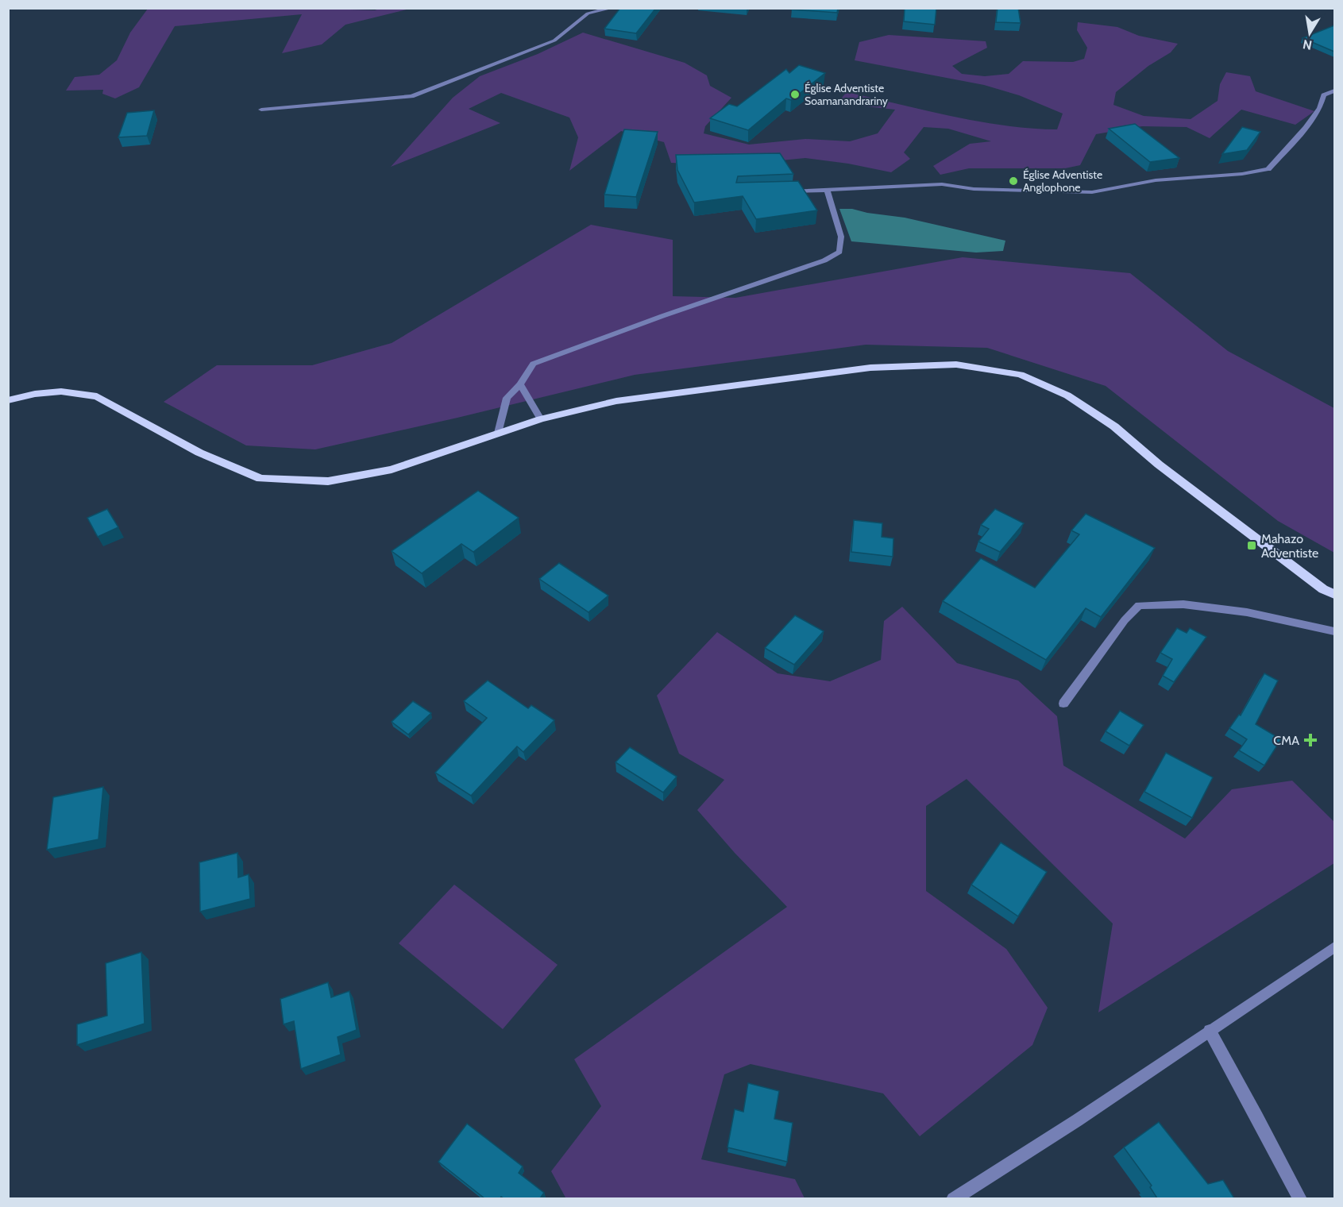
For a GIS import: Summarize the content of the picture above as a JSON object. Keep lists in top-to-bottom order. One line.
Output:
{"places":{"other":["Église Adventiste Soamanandrariny","Église Adventiste Anglophone"],"transit":["Mahazo Adventiste"],"health":["CMA"]},"north":"bottom"}
